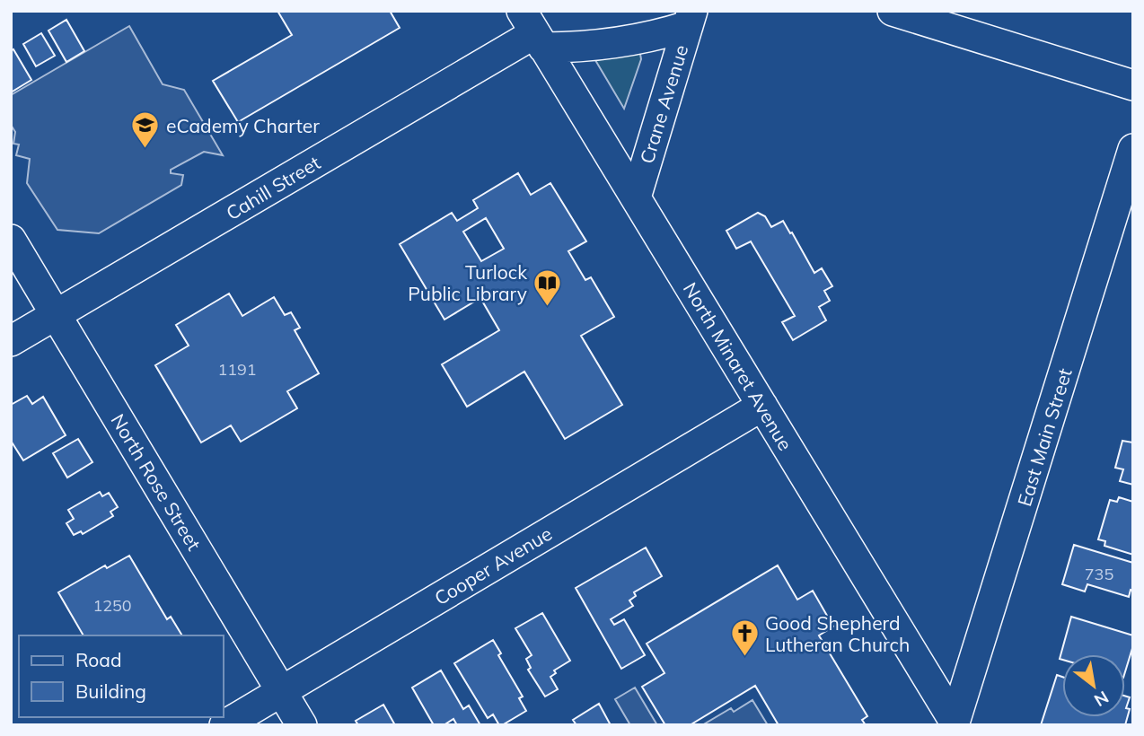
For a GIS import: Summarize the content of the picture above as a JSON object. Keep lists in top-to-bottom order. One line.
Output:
{"streets":{"street":["Crane Avenue","Cahill Street","North Minaret Avenue","East Main Street","North Rose Street","Cooper Avenue"]},"crossings":[["Crane Avenue","North Minaret Avenue"],["Cahill Street","North Minaret Avenue"],["Cahill Street","North Rose Street"],["North Minaret Avenue","East Main Street"],["North Minaret Avenue","Cooper Avenue"],["North Rose Street","Cooper Avenue"]],"places":{"school or university":["eCademy Charter"],"library":["Turlock Public Library"],"church":["Good Shepherd Lutheran Church"]},"house_numbers":["1191","735","1250"],"legend":["Road","Building"],"north":"bottom right"}
